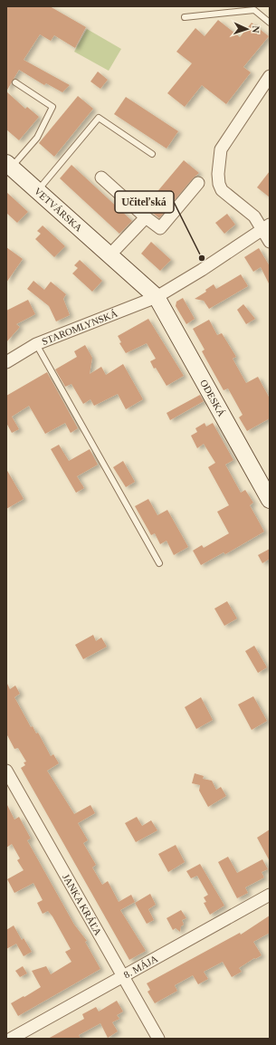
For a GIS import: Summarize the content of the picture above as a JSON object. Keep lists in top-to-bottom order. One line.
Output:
{"streets":{"street":["VETVÁRSKA","STAROMLYNSKÁ","ODESKÁ","JANKA KRÁĽA","8. MÁJA"]},"crossings":[["VETVÁRSKA","STAROMLYNSKÁ"],["VETVÁRSKA","ODESKÁ"],["STAROMLYNSKÁ","ODESKÁ"],["JANKA KRÁĽA","8. MÁJA"]],"places":["Učiteľská"],"north":"right"}
